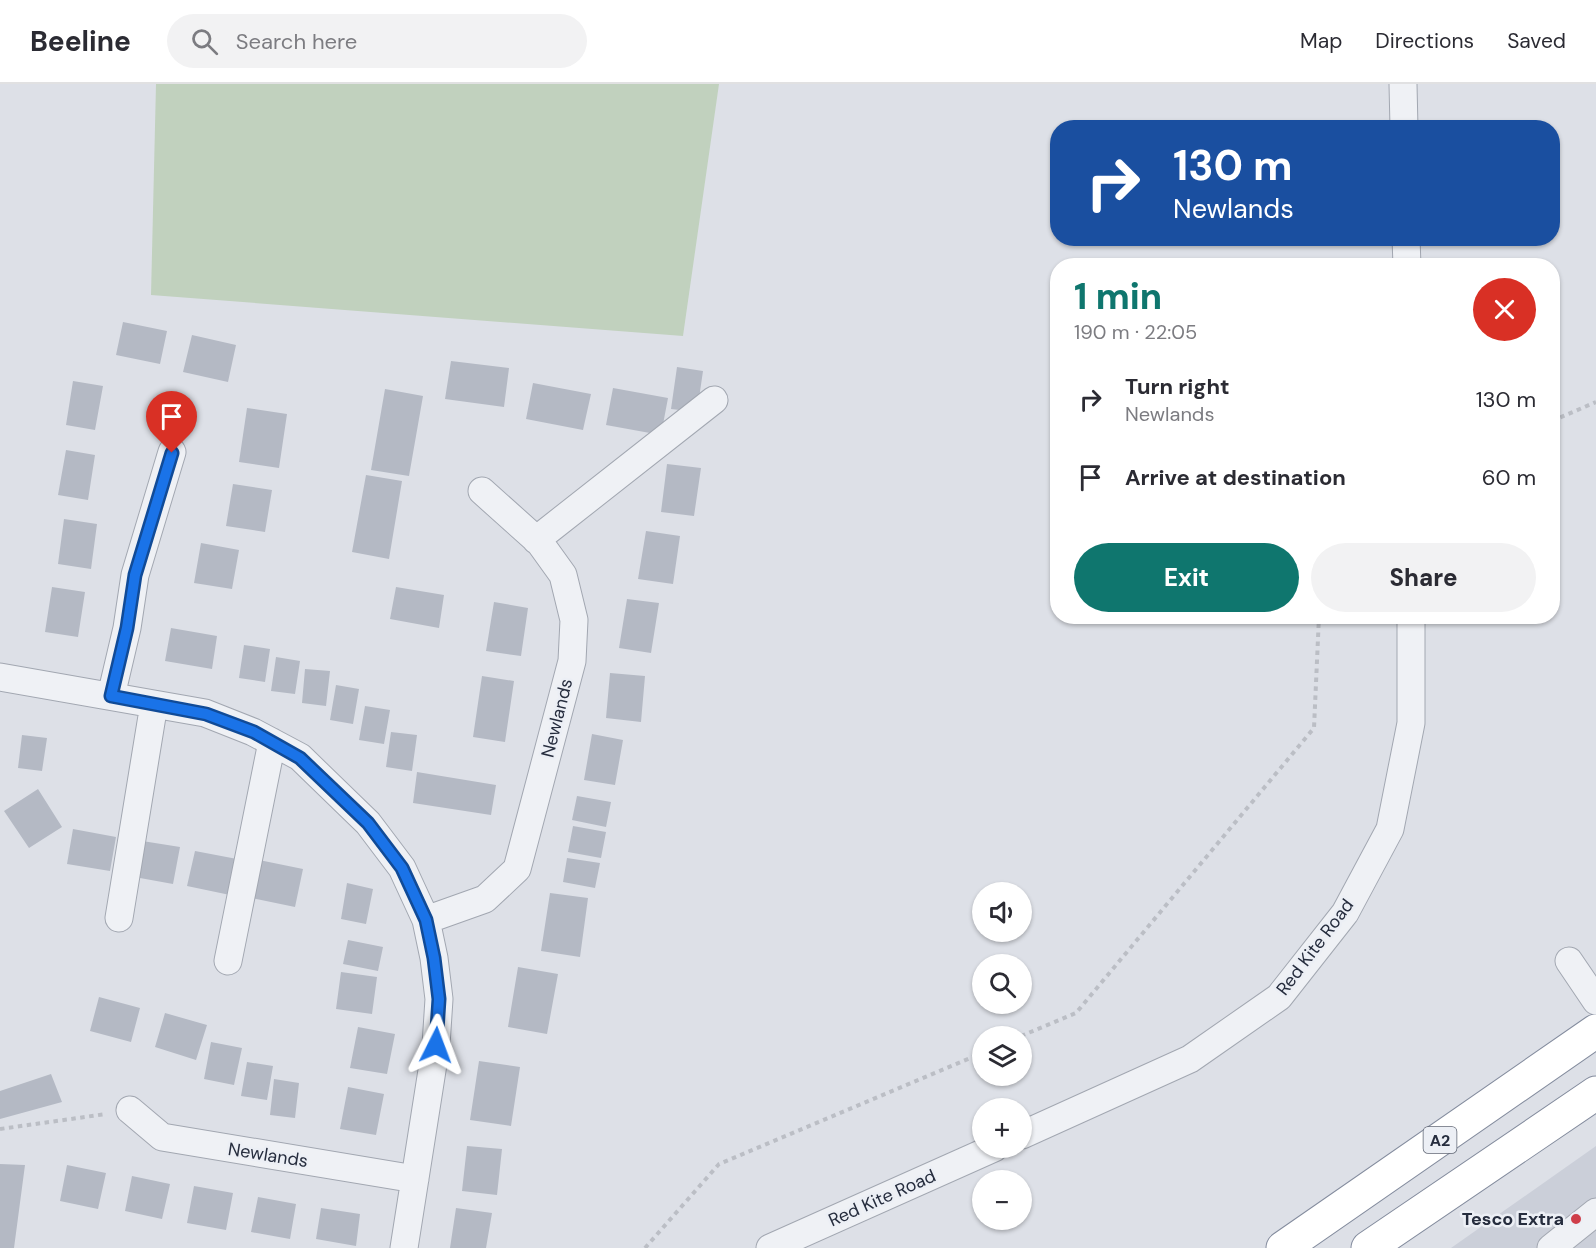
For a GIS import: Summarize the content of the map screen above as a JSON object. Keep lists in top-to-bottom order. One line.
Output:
{"streets":{"highway":["A2"],"street":["Newlands","Red Kite Road"]},"places":["Tesco Extra"],"page":{"header":"Beeline","search":"Search here","nav":["Map","Directions","Saved"],"turn":["130 m","Newlands"],"heading":["1 min","190 m · 22:05"],"list":[{"name":"Turn right","note":"Newlands","value":"130 m"},{"name":"Arrive at destination","value":"60 m"}],"buttons":["Exit","Share"],"map_buttons":["+","−"]}}
